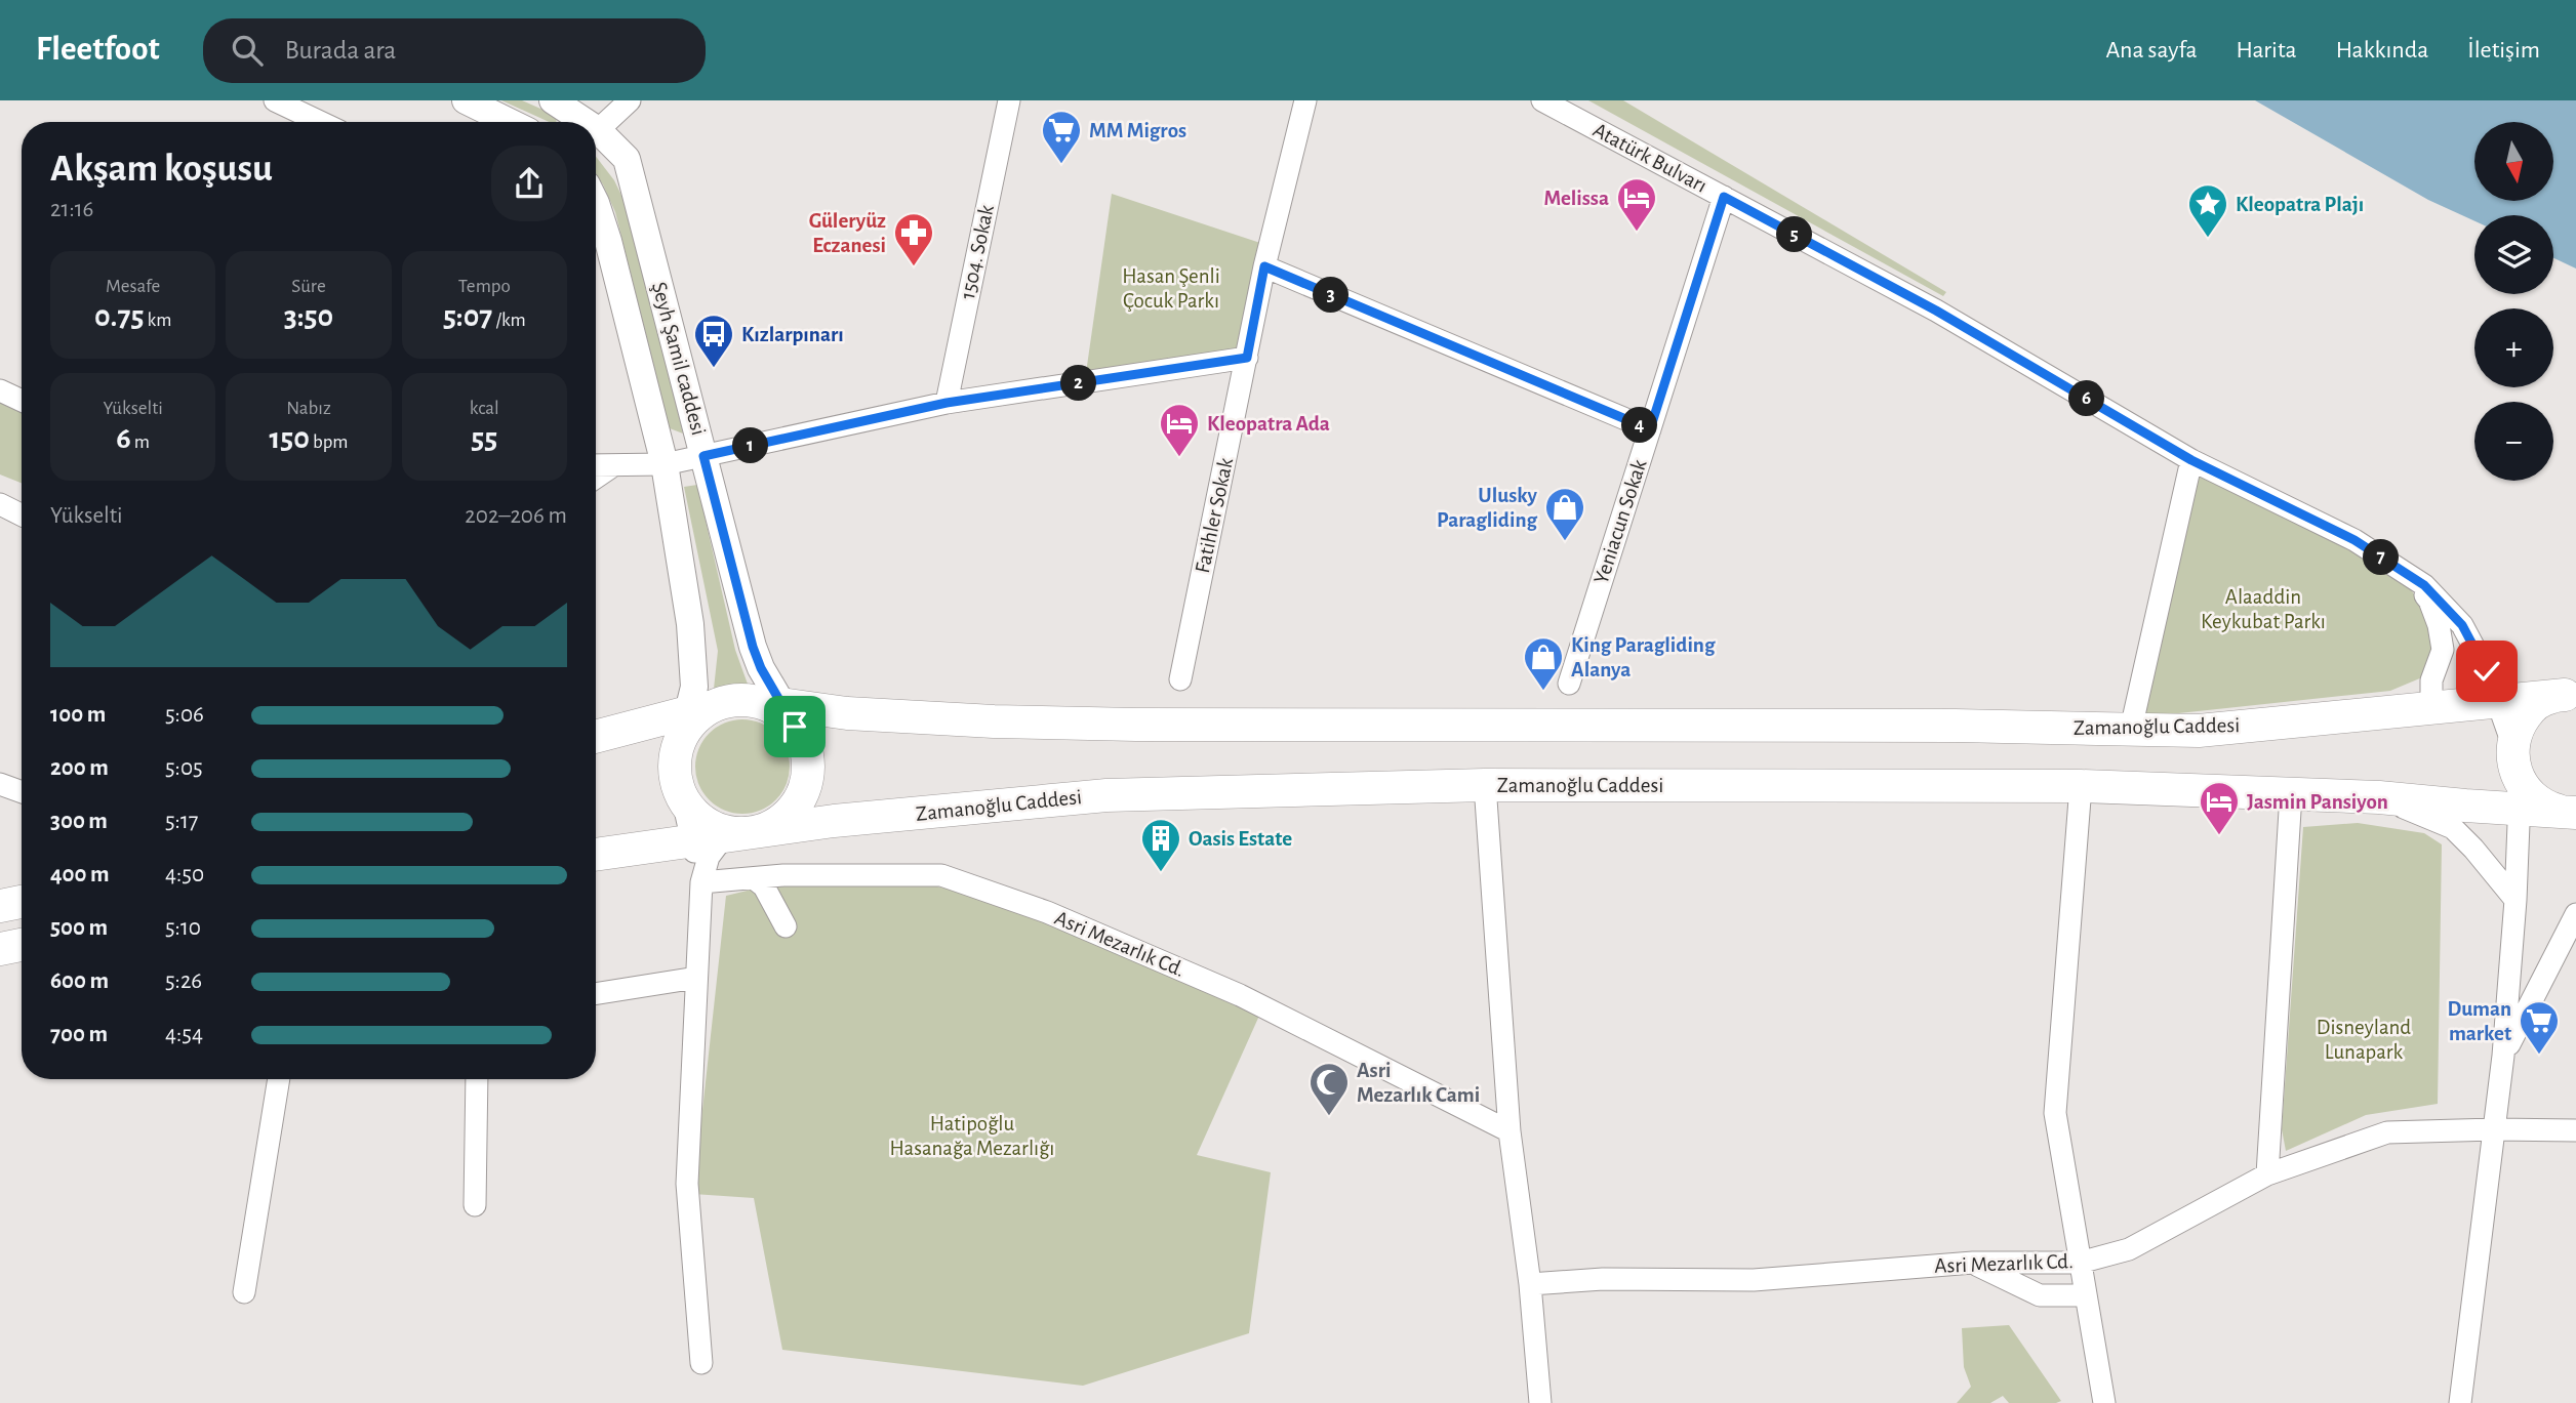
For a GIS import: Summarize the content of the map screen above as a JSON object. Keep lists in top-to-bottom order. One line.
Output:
{"streets":{"highway":["Zamanoğlu Caddesi"],"main road":["Şeyh Şamil caddesi"],"street":["Atatürk Bulvarı","1504. Sokak","Fatihler Sokak","Yeniacun Sokak","Asri Mezarlık Cd."]},"crossings":[["Atatürk Bulvarı","Yeniacun Sokak"],["Atatürk Bulvarı","Zamanoğlu Caddesi"],["Şeyh Şamil caddesi","Zamanoğlu Caddesi"]],"parks":["Hasan Şenli Çocuk Parkı","Alaaddin Keykubat Parkı","Disneyland Lunapark","Hatipoğlu Hasanağa Mezarlığı"],"places":{"supermarket":["MM Migros","Duman market"],"hotel":["Melissa","Kleopatra Ada","Jasmin Pansiyon"],"place":["Kleopatra Plajı"],"pharmacy":["Güleryüz Eczanesi"],"bus stop":["Kızlarpınarı"],"shop":["Ulusky Paragliding","King Paragliding Alanya"],"building":["Oasis Estate"],"mosque":["Asri Mezarlık Cami"]},"north":"bottom","page":{"header":"Fleetfoot","search":"Burada ara","nav":["Ana sayfa","Harita","Hakkında","İletişim"],"map_buttons":["+","−"],"heading":["Akşam koşusu","21:16"],"pins":["5","3","2","6","4","1","7"],"stats":[["Mesafe","0.75 km"],["Süre","3:50"],["Tempo","5:07 /km"],["Yükselti","6 m"],["Nabız","150 bpm"],["kcal","55"]],"chart":["Yükselti","202–206 m"],"list":[{"name":"100 m","note":"5:06"},{"name":"200 m","note":"5:05"},{"name":"300 m","note":"5:17"},{"name":"400 m","note":"4:50"},{"name":"500 m","note":"5:10"},{"name":"600 m","note":"5:26"},{"name":"700 m","note":"4:54"}]}}
